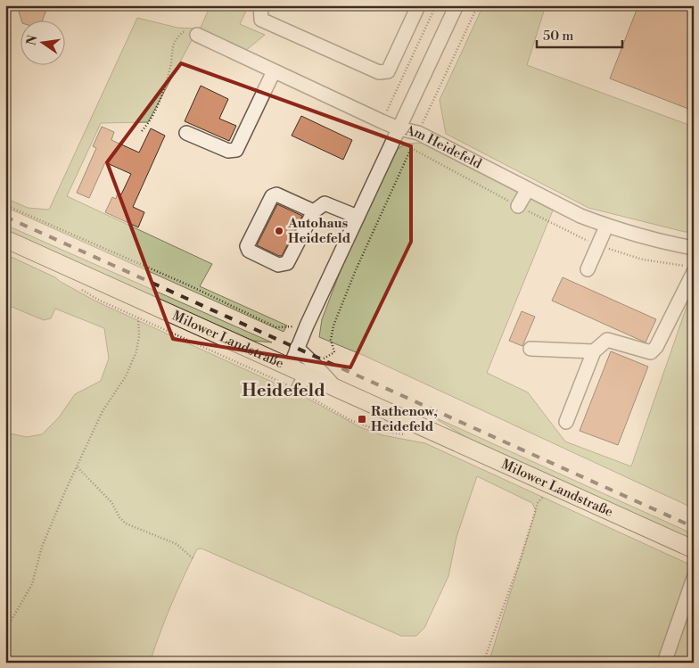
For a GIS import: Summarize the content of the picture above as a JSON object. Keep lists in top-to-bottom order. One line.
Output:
{"streets":{"main road":["Milower Landstraße"],"street":["Am Heidefeld"]},"districts":["Heidefeld"],"places":{"other":["Autohaus Heidefeld"],"transit":["Rathenow, Heidefeld"]},"scale_bar":"50 m","north":"left"}
